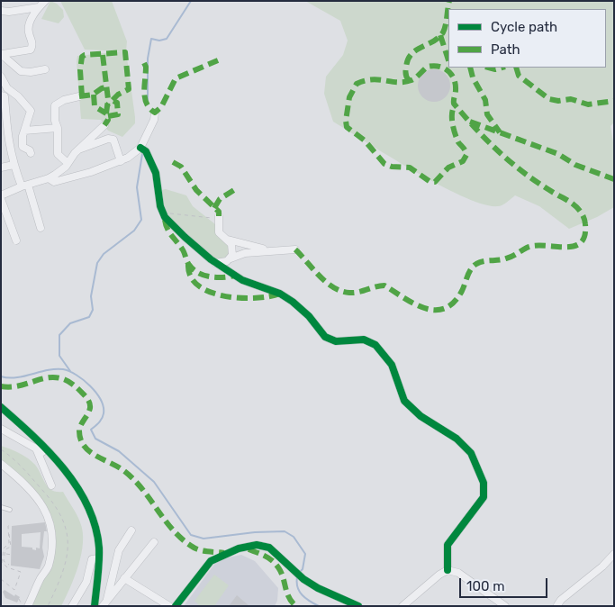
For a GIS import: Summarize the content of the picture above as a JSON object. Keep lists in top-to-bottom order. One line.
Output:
{"legend":["Cycle path","Path"],"scale_bar":"100 m"}
